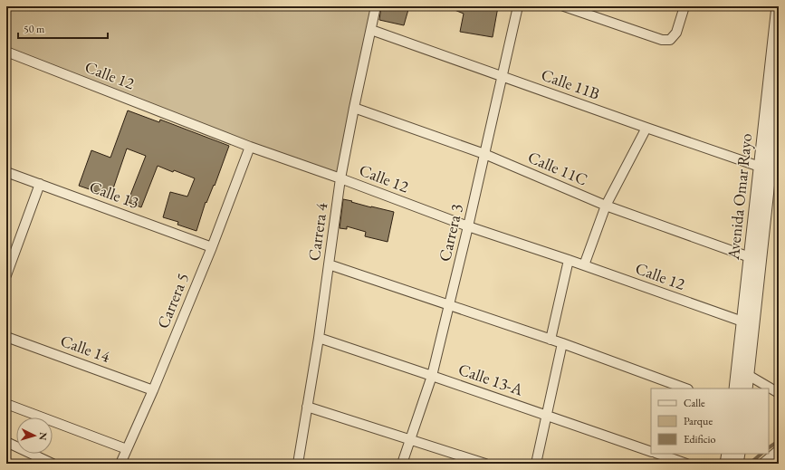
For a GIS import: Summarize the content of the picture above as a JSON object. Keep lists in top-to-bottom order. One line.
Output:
{"streets":{"street":["Calle 12","Calle 11B","Calle 11C","Calle 13","Avenida Omar Rayo","Carrera 4","Carrera 3","Carrera 5","Calle 14","Calle 13-A"]},"crossings":[["Calle 12","Avenida Omar Rayo"],["Calle 12","Carrera 4"],["Calle 12","Carrera 3"],["Calle 12","Carrera 5"],["Calle 11B","Avenida Omar Rayo"],["Calle 11B","Carrera 4"],["Calle 11B","Carrera 3"],["Calle 11C","Avenida Omar Rayo"],["Calle 11C","Carrera 4"],["Calle 11C","Carrera 3"],["Calle 13","Carrera 5"],["Carrera 4","Calle 13-A"],["Carrera 3","Calle 13-A"],["Carrera 5","Calle 14"]],"legend":["Calle","Parque","Edificio"],"scale_bar":"50 m","north":"right"}
